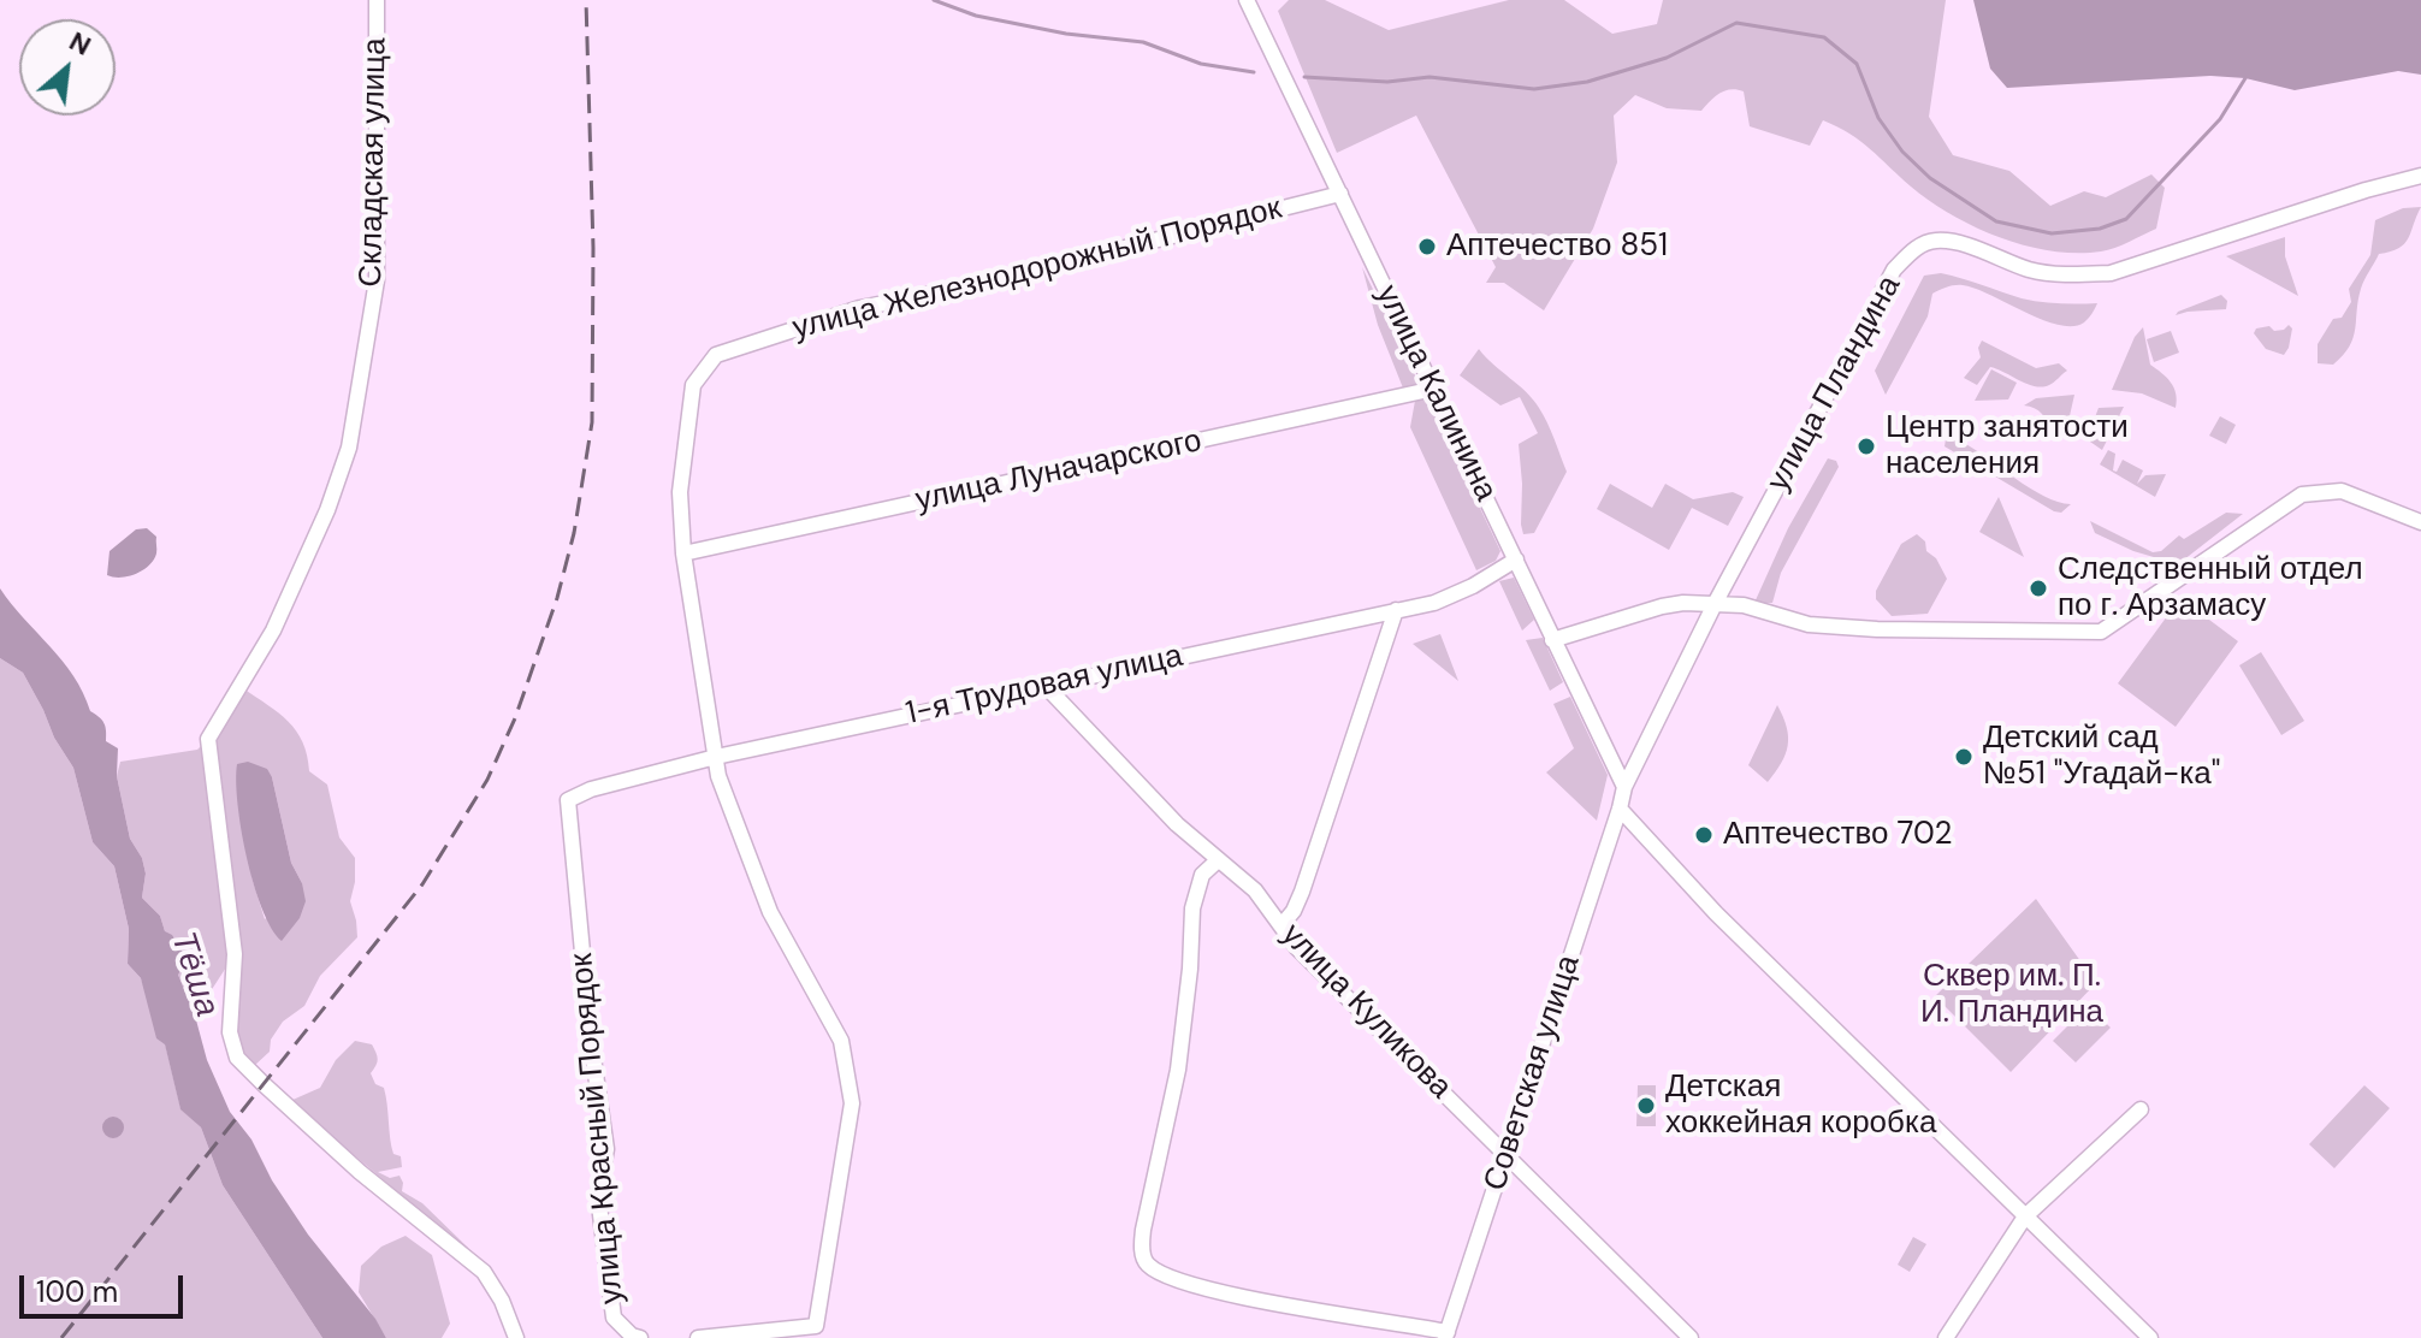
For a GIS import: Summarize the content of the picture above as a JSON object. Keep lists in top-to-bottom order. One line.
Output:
{"streets":{"street":["Складская улица","улица Железнодорожный Порядок","улица Пландина","улица Калинина","улица Луначарского","1-я Трудовая улица","улица Куликова","Советская улица","улица Красный Порядок"]},"crossings":[["улица Железнодорожный Порядок","улица Калинина"],["улица Железнодорожный Порядок","улица Луначарского"],["улица Пландина","улица Калинина"],["улица Пландина","Советская улица"],["улица Калинина","улица Луначарского"],["улица Калинина","1-я Трудовая улица"],["улица Калинина","Советская улица"],["1-я Трудовая улица","улица Куликова"],["1-я Трудовая улица","улица Красный Порядок"],["улица Куликова","Советская улица"]],"water":["Тёша"],"parks":["Сквер им. П. И. Пландина"],"places":["Аптечество 851","Центр занятости населения","Следственный отдел по г. Арзамасу","Детский сад №51 \"Угадай-ка\"","Аптечество 702","Детская хоккейная коробка"],"scale_bar":"100 m","north":"top right"}
